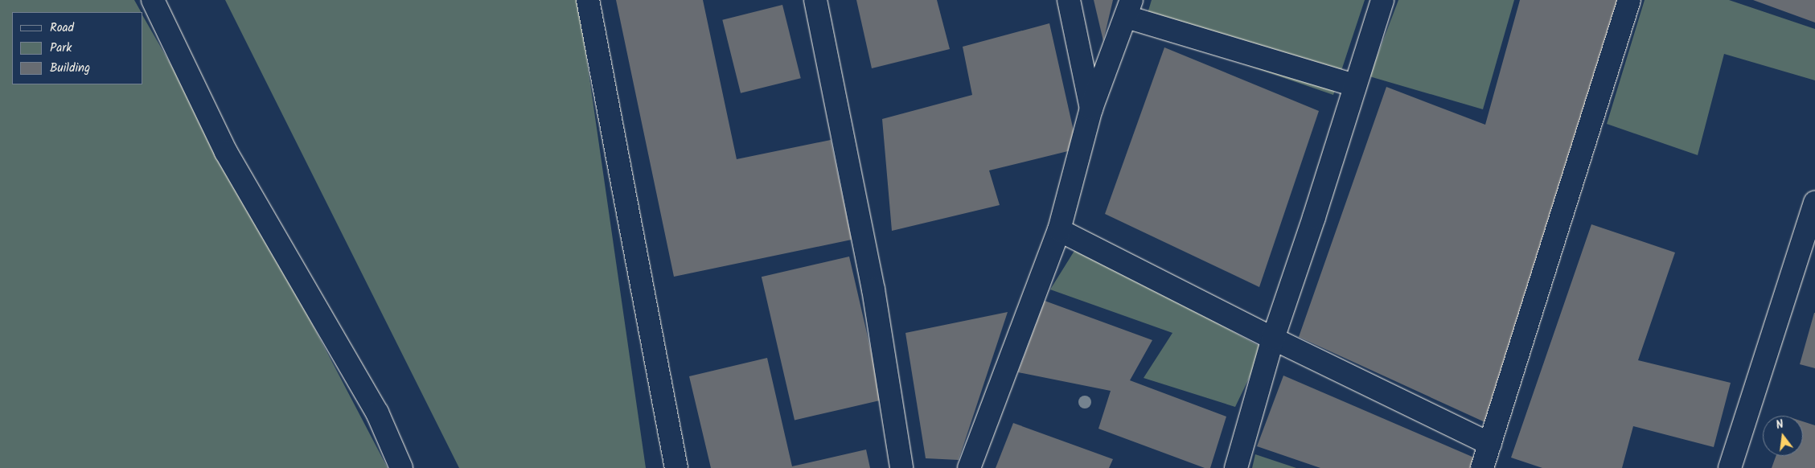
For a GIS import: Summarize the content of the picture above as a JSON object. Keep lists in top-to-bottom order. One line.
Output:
{"legend":["Road","Park","Building"],"north":"top"}
